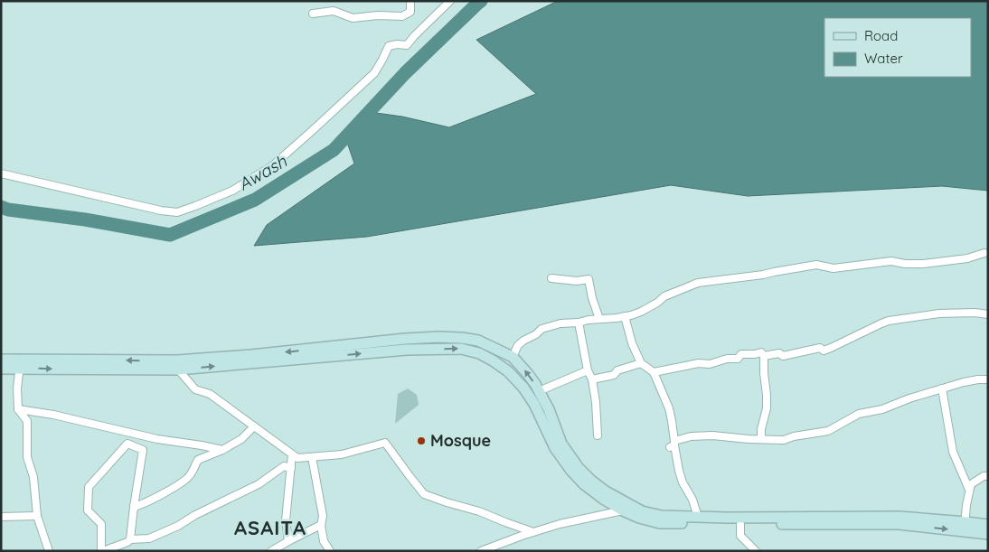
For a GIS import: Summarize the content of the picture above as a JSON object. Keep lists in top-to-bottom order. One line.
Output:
{"districts":["ASAITA"],"water":["Awash"],"places":["Mosque"],"legend":["Road","Water"]}
